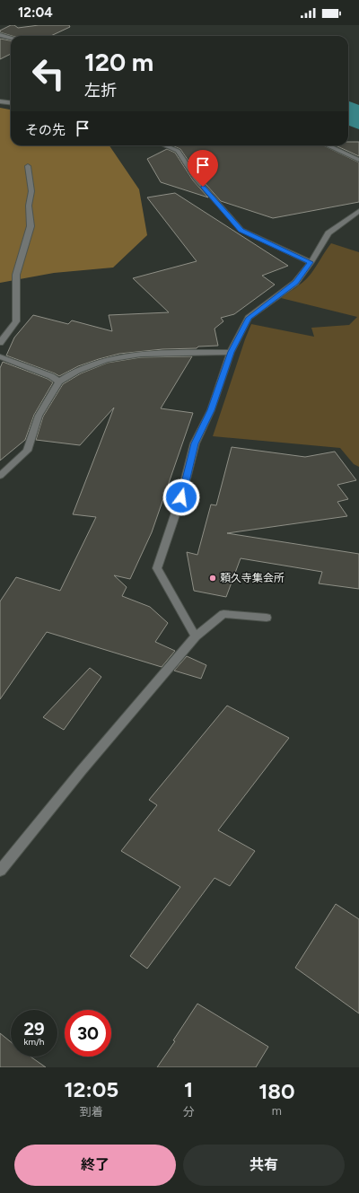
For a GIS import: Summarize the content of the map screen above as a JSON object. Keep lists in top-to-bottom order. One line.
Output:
{"places":["頼久寺集会所"],"page":{"status":"12:04","turn":["120 m","左折"],"then":"その先","speed":"29 km/h","limit":"30","eta":["12:05","到着","1","分","180","m"],"buttons":["終了","共有"]}}
